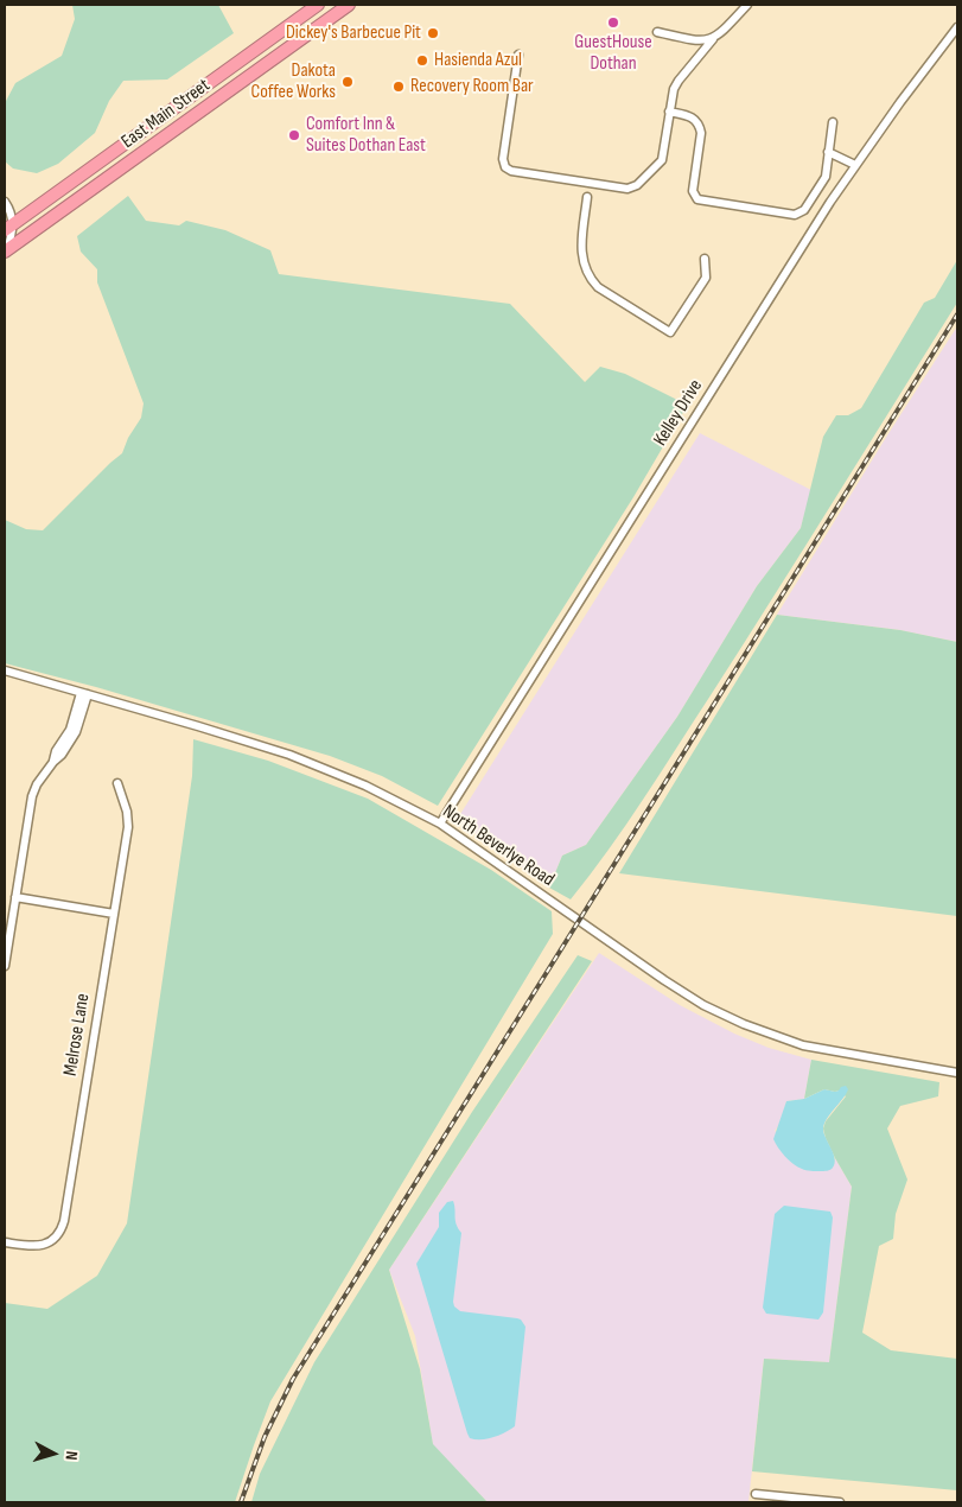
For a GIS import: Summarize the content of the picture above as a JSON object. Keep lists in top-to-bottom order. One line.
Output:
{"streets":{"highway":["East Main Street"],"street":["Kelley Drive","North Beverlye Road","Melrose Lane"]},"crossings":[["Kelley Drive","North Beverlye Road"]],"places":["GuestHouse Dothan","Dickey's Barbecue Pit","Hasienda Azul","Dakota Coffee Works","Recovery Room Bar","Comfort Inn & Suites Dothan East"],"north":"right"}
